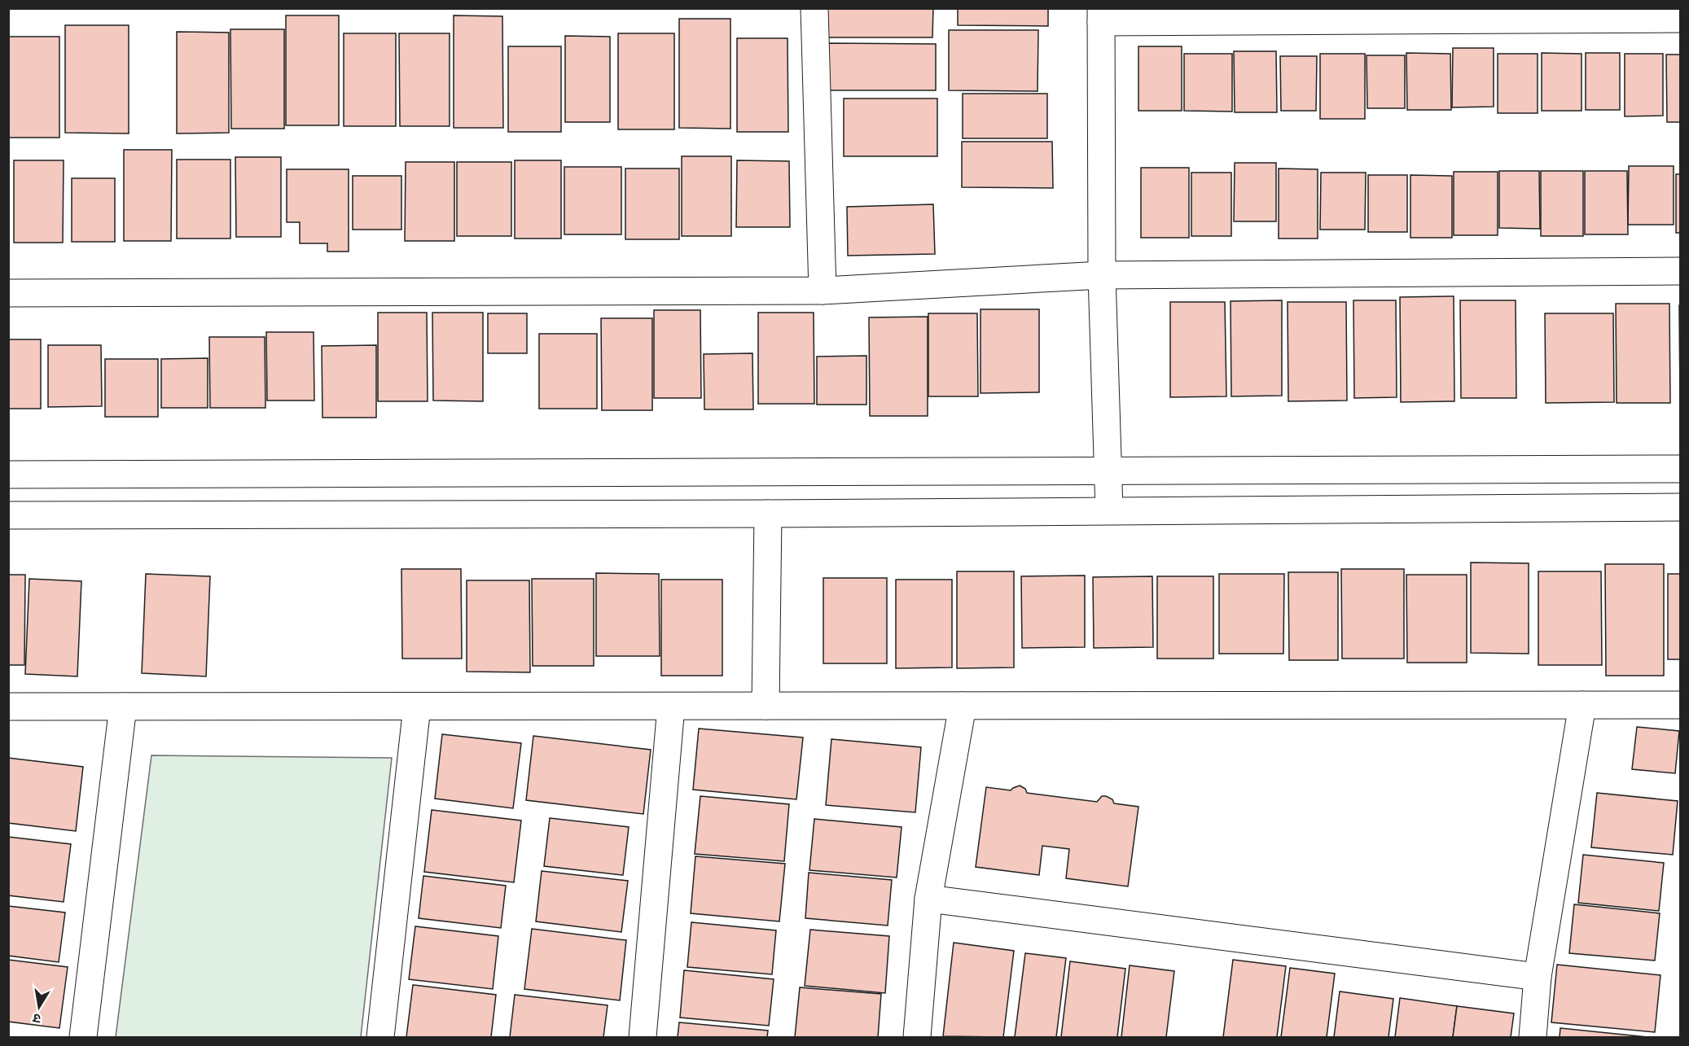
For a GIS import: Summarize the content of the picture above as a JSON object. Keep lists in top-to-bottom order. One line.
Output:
{"north":"bottom"}
